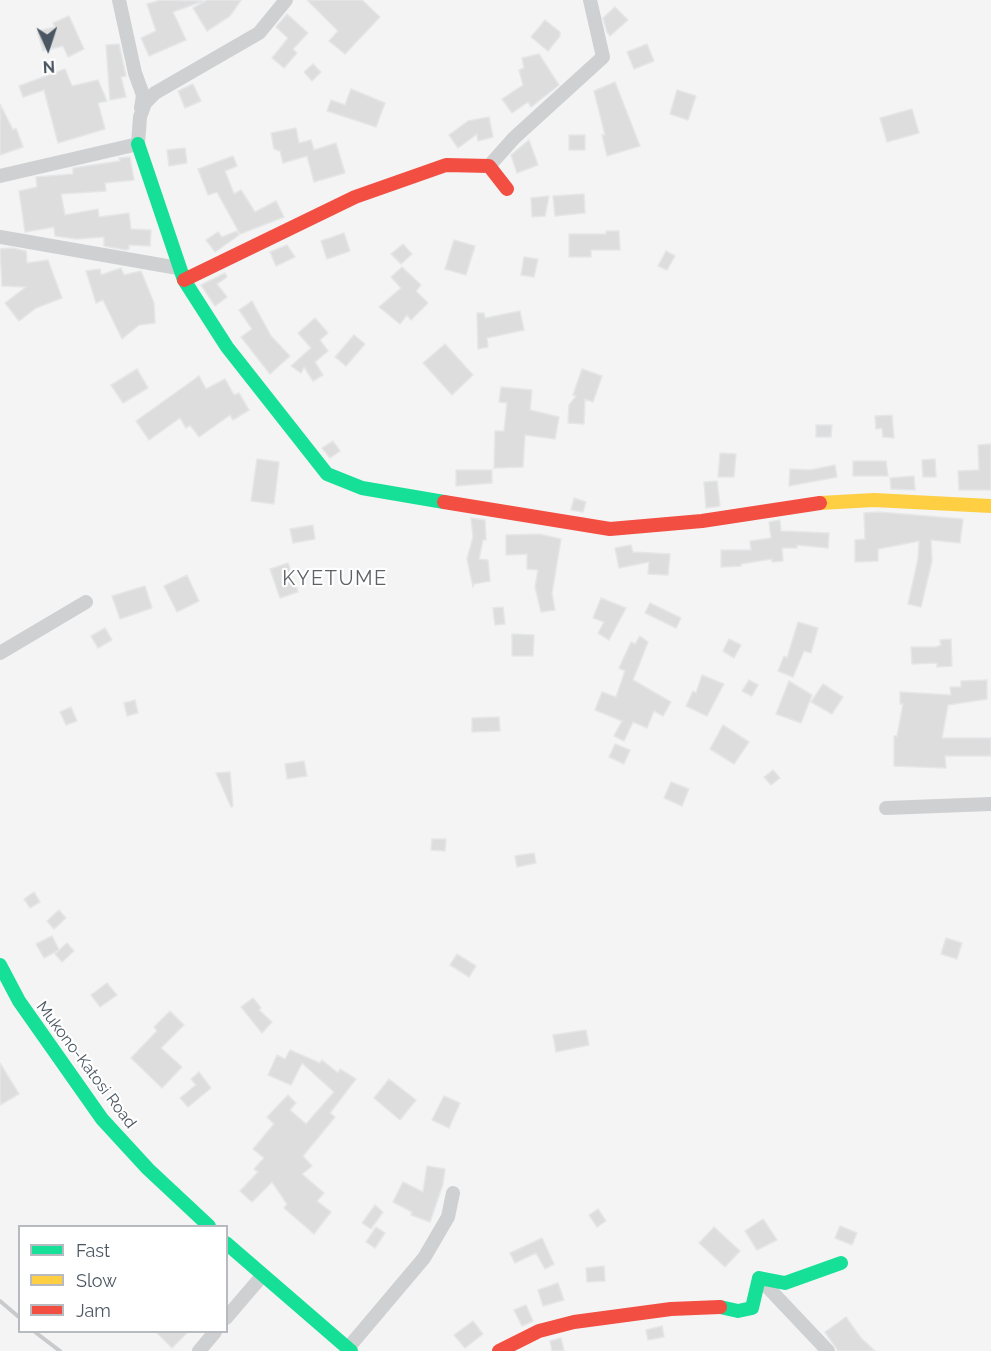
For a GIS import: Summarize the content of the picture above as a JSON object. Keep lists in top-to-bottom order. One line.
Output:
{"streets":{"street":["Mukono-Katosi Road"]},"districts":["KYETUME"],"legend":["Fast","Slow","Jam"],"north":"bottom"}
